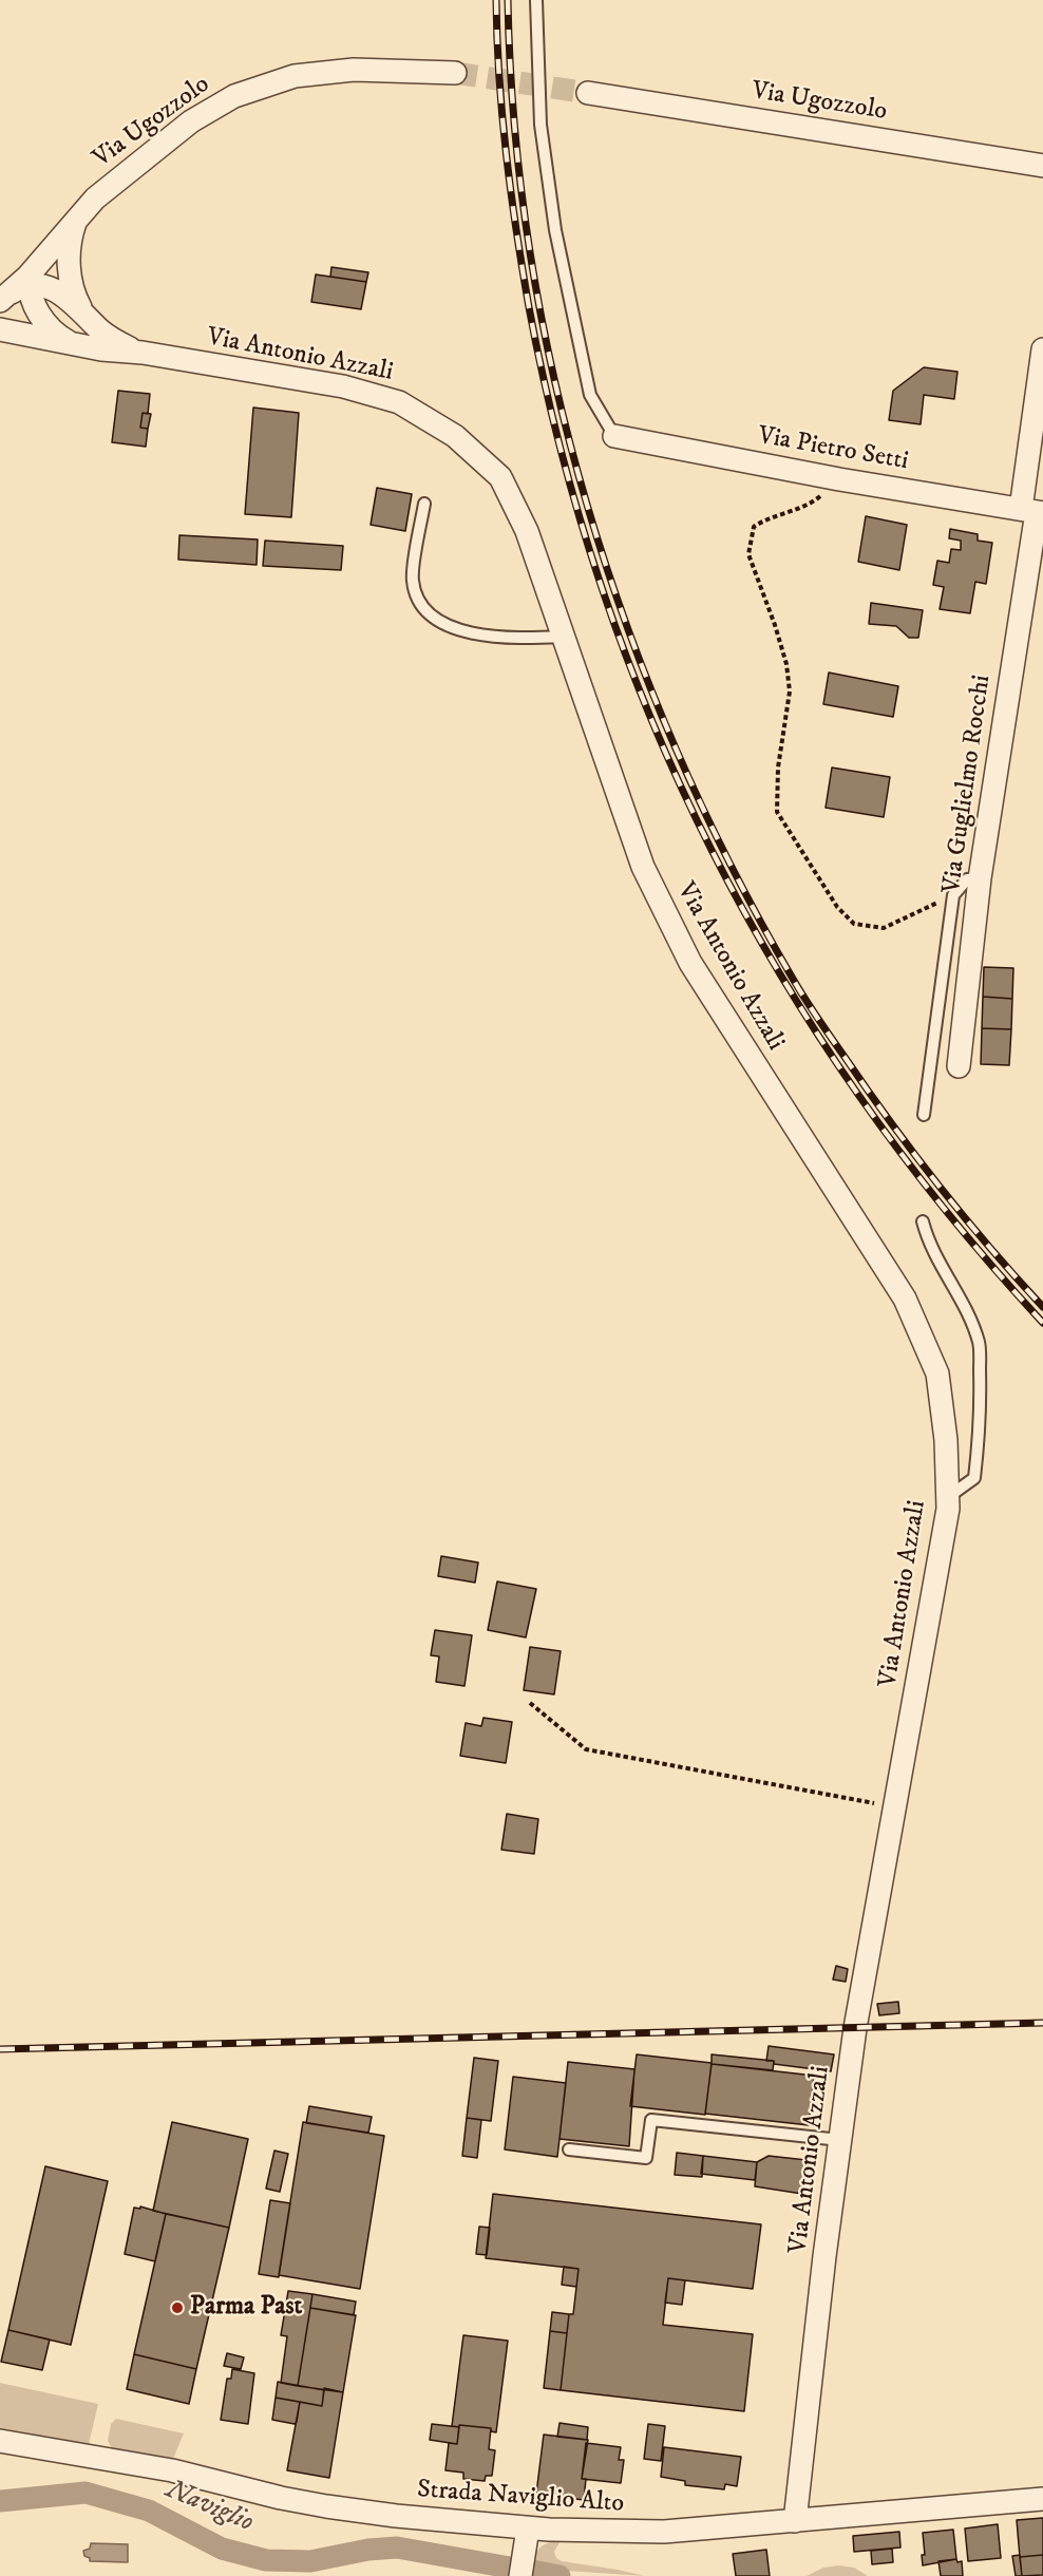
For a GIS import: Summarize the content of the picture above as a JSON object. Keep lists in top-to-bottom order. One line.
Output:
{"streets":{"street":["Via Ugozzolo","Via Antonio Azzali","Via Pietro Setti","Via Guglielmo Rocchi","Strada Naviglio Alto"]},"crossings":[["Via Antonio Azzali","Strada Naviglio Alto"],["Via Pietro Setti","Via Guglielmo Rocchi"]],"water":["Naviglio"],"places":["Parma Past"]}
